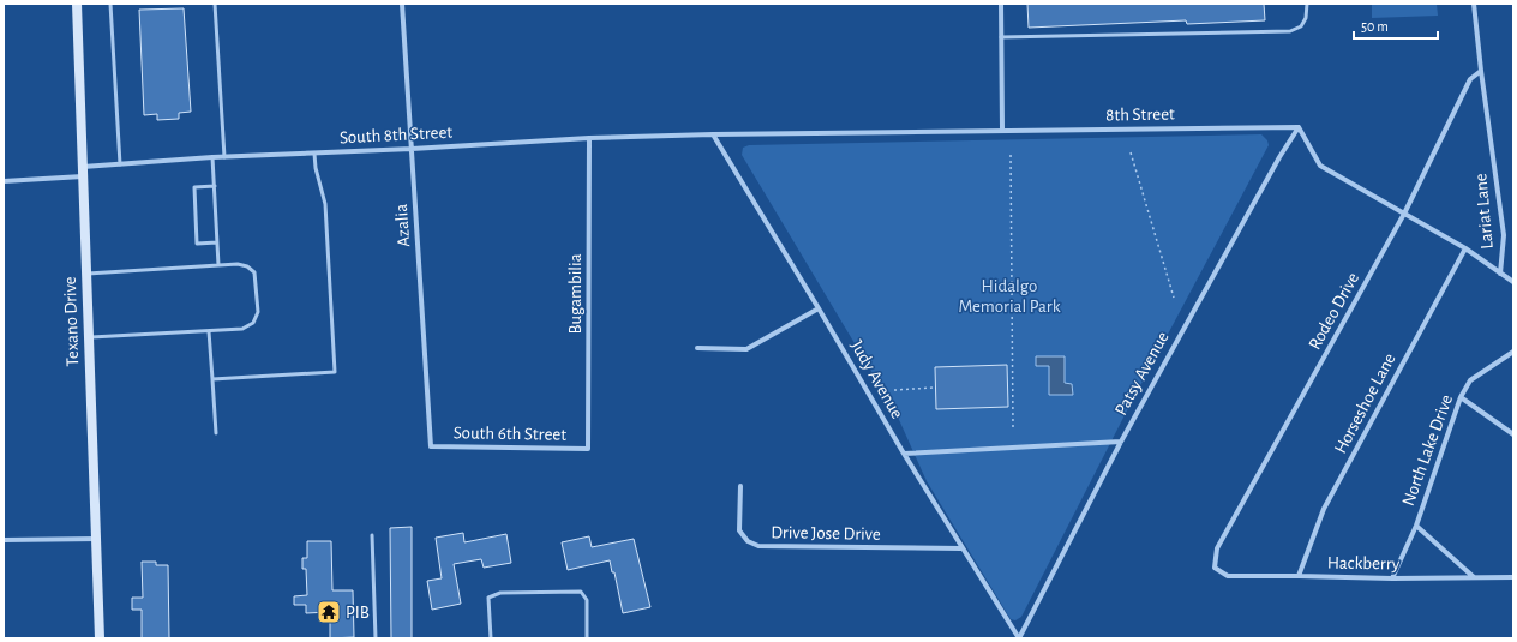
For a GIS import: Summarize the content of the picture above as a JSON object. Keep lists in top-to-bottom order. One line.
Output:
{"streets":{"street":["8th Street","South 8th Street","Lariat Lane","Azalia","Bugambilia","Rodeo Drive","Texano Drive","Patsy Avenue","Judy Avenue","Horseshoe Lane","South 6th Street","North Lake Drive","Drive Jose Drive","Hackberry"]},"crossings":[["8th Street","South 8th Street"],["8th Street","Patsy Avenue"],["8th Street","Judy Avenue"],["South 8th Street","Azalia"],["South 8th Street","Bugambilia"],["South 8th Street","Texano Drive"],["South 8th Street","Judy Avenue"],["Lariat Lane","Rodeo Drive"],["Azalia","South 6th Street"],["Bugambilia","South 6th Street"],["Rodeo Drive","Hackberry"],["Patsy Avenue","Judy Avenue"],["Judy Avenue","Drive Jose Drive"],["Horseshoe Lane","Hackberry"],["North Lake Drive","Hackberry"]],"parks":["Hidalgo Memorial Park"],"places":{"temple":["PIB"]},"scale_bar":"50 m"}
